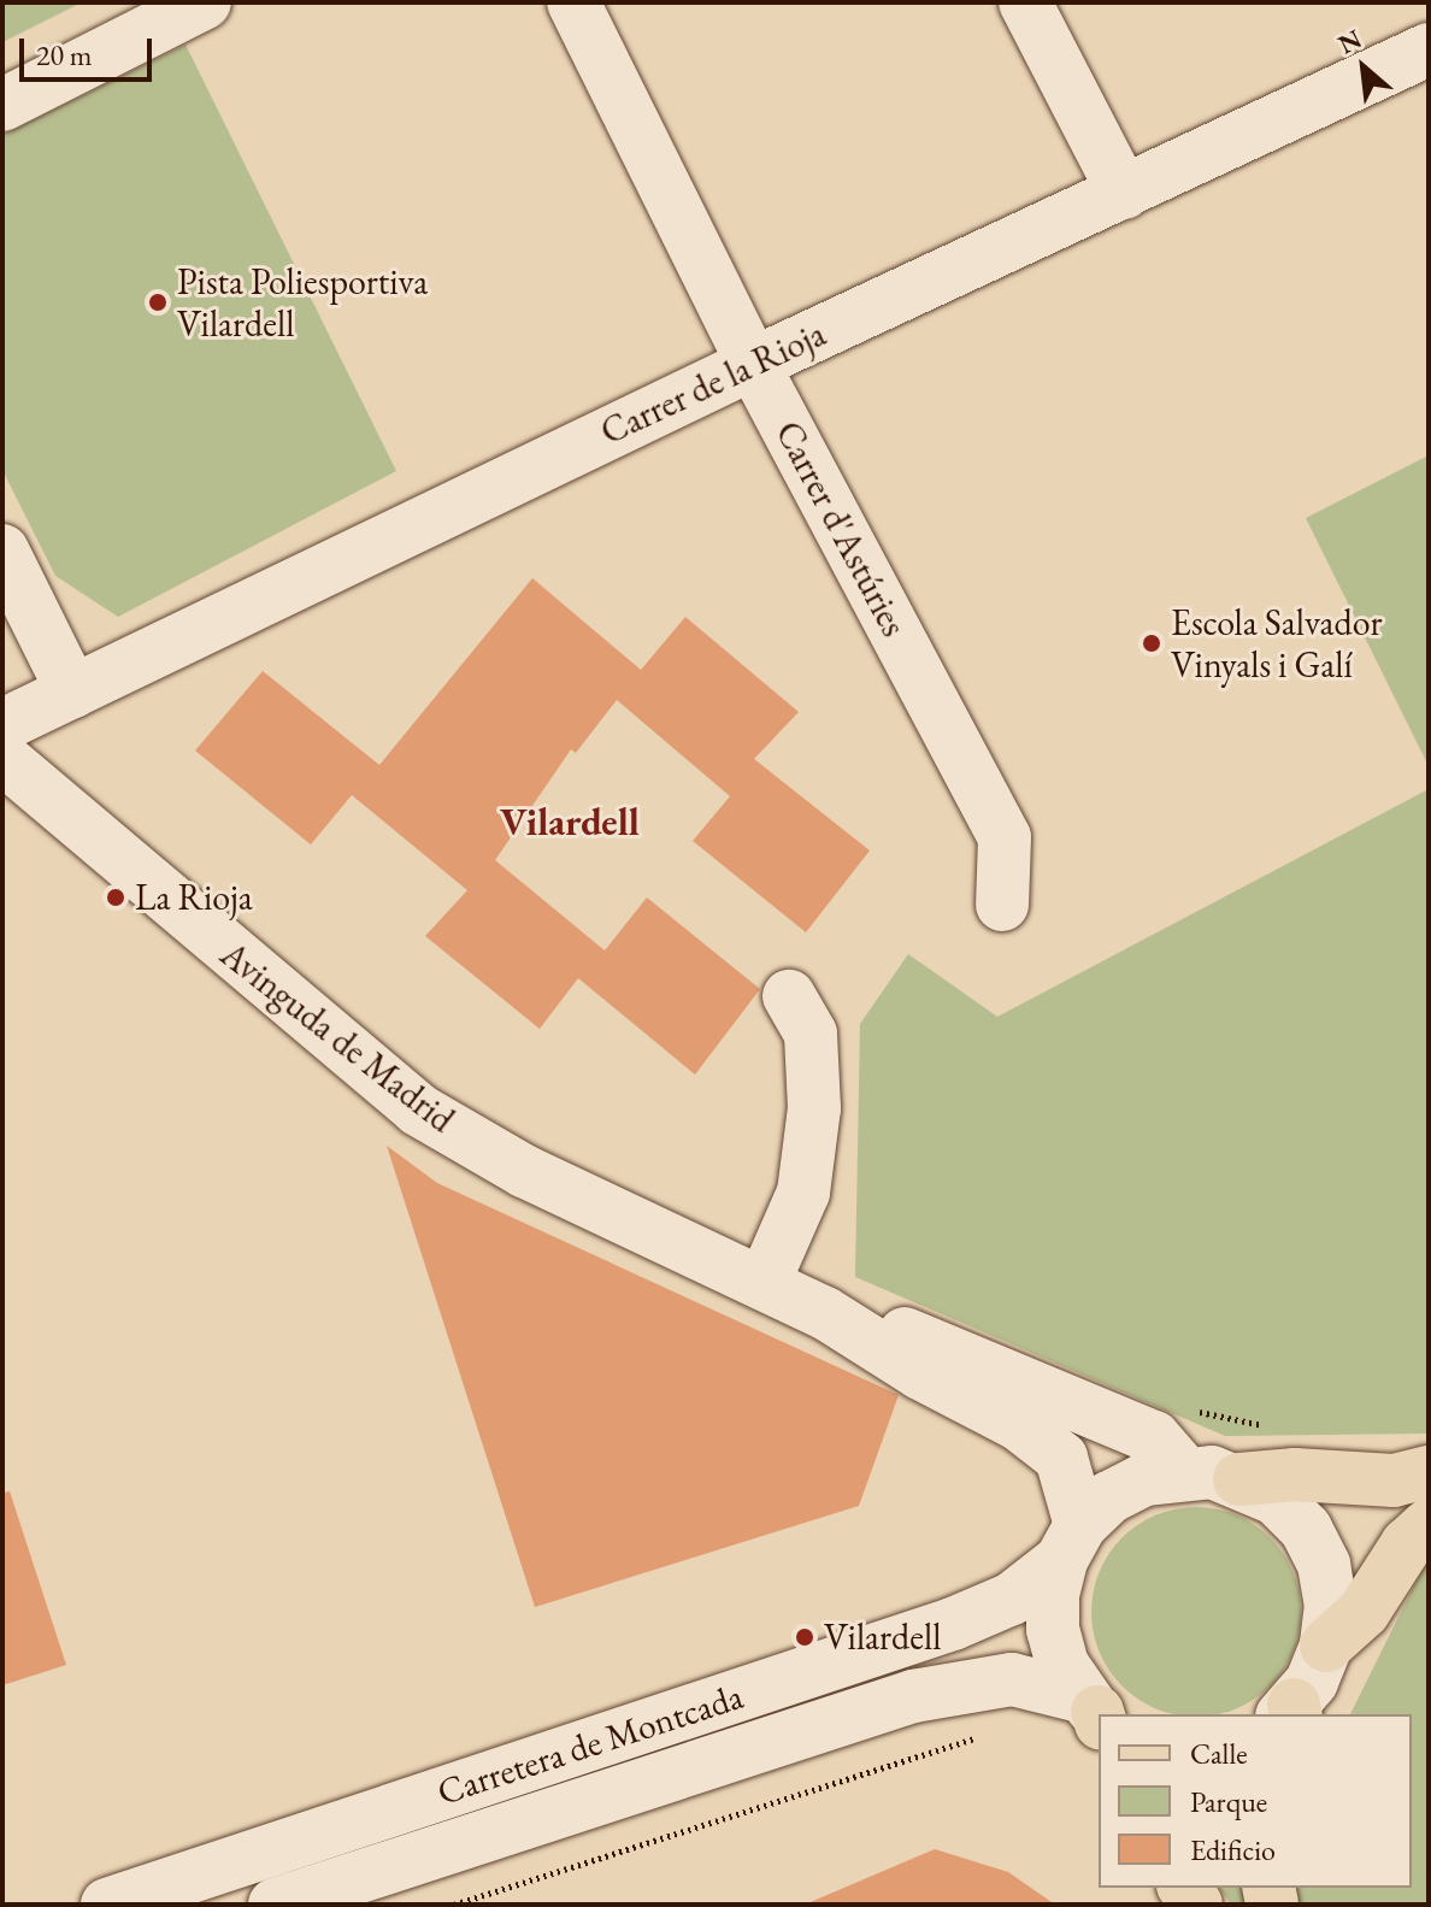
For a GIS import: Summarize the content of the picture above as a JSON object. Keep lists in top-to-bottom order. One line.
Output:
{"streets":{"street":["Carrer de la Rioja","Carrer d'Astúries","Avinguda de Madrid","Carretera de Montcada"]},"crossings":[["Carrer de la Rioja","Carrer d'Astúries"],["Avinguda de Madrid","Carretera de Montcada"]],"districts":["Vilardell"],"places":["Pista Poliesportiva Vilardell","Escola Salvador Vinyals i Galí","La Rioja","Vilardell"],"legend":["Calle","Parque","Edificio"],"scale_bar":"20 m","north":"top left"}
